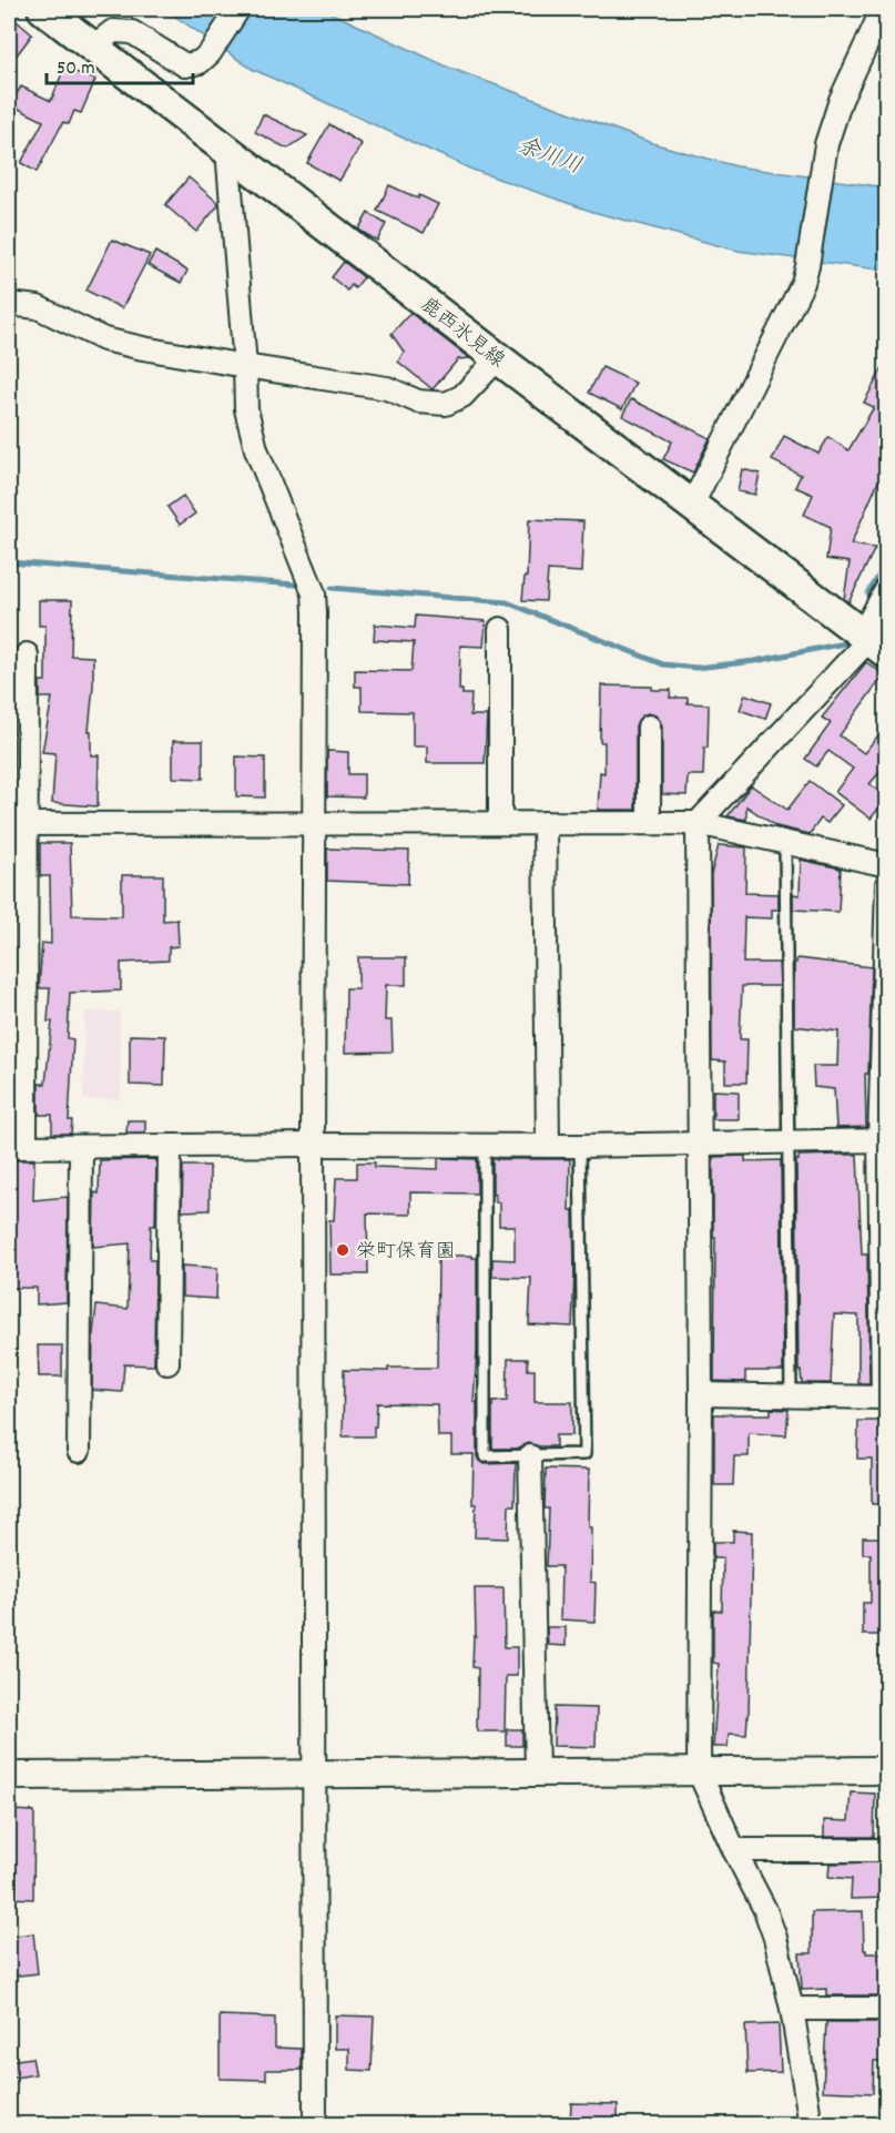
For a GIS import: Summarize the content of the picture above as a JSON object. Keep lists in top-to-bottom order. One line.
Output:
{"streets":{"main road":["鹿西氷見線"]},"water":["余川川"],"places":["栄町保育園"],"scale_bar":"50 m"}
